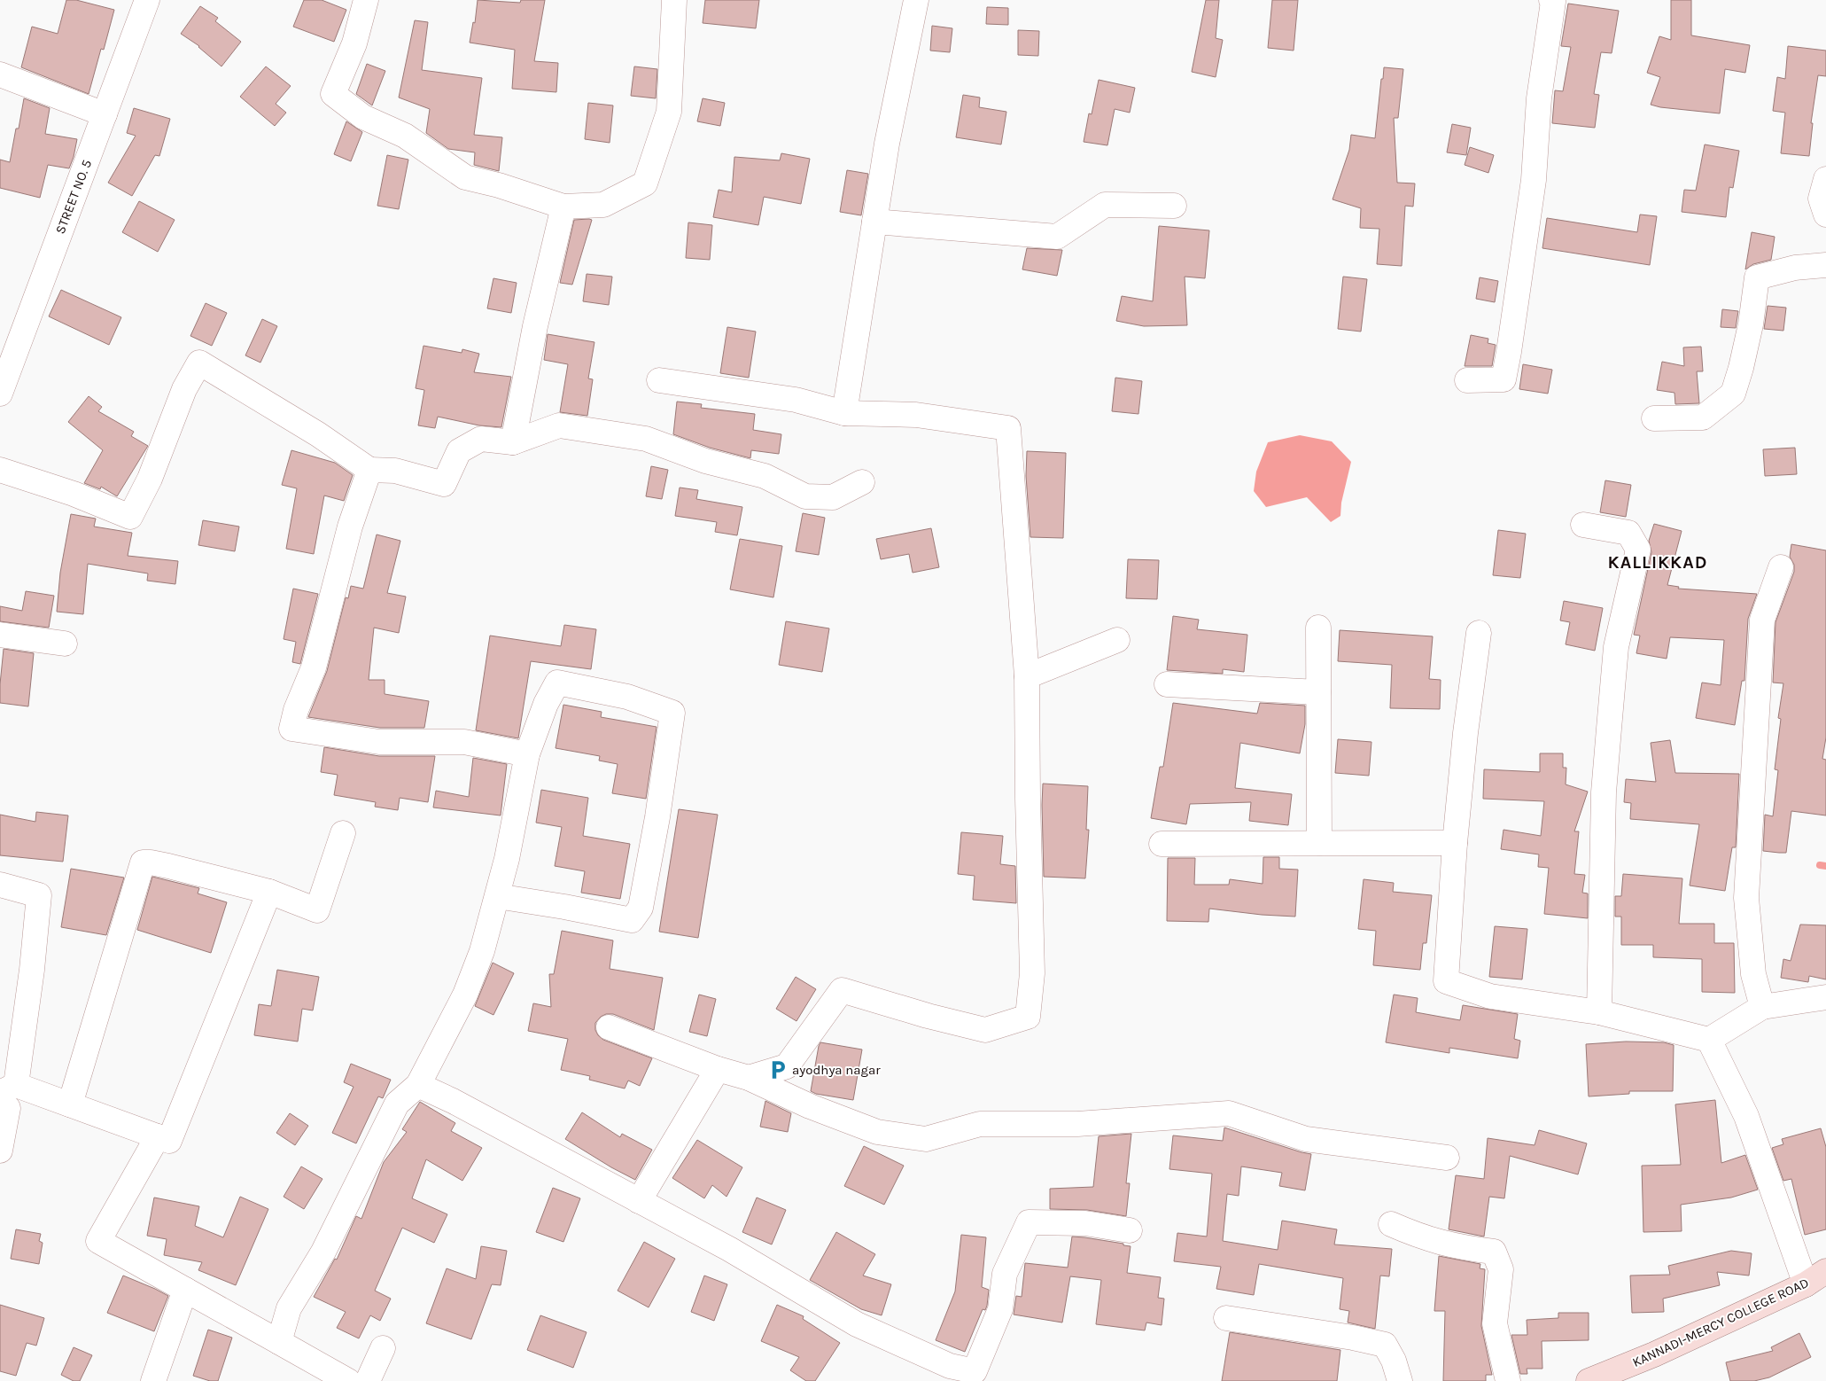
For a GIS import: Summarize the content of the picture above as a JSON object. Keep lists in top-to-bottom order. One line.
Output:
{"streets":{"main road":["KANNADI-MERCY COLLEGE ROAD"],"street":["STREET NO. 5"]},"districts":["KALLIKKAD"],"places":{"parking":["ayodhya nagar"]}}
